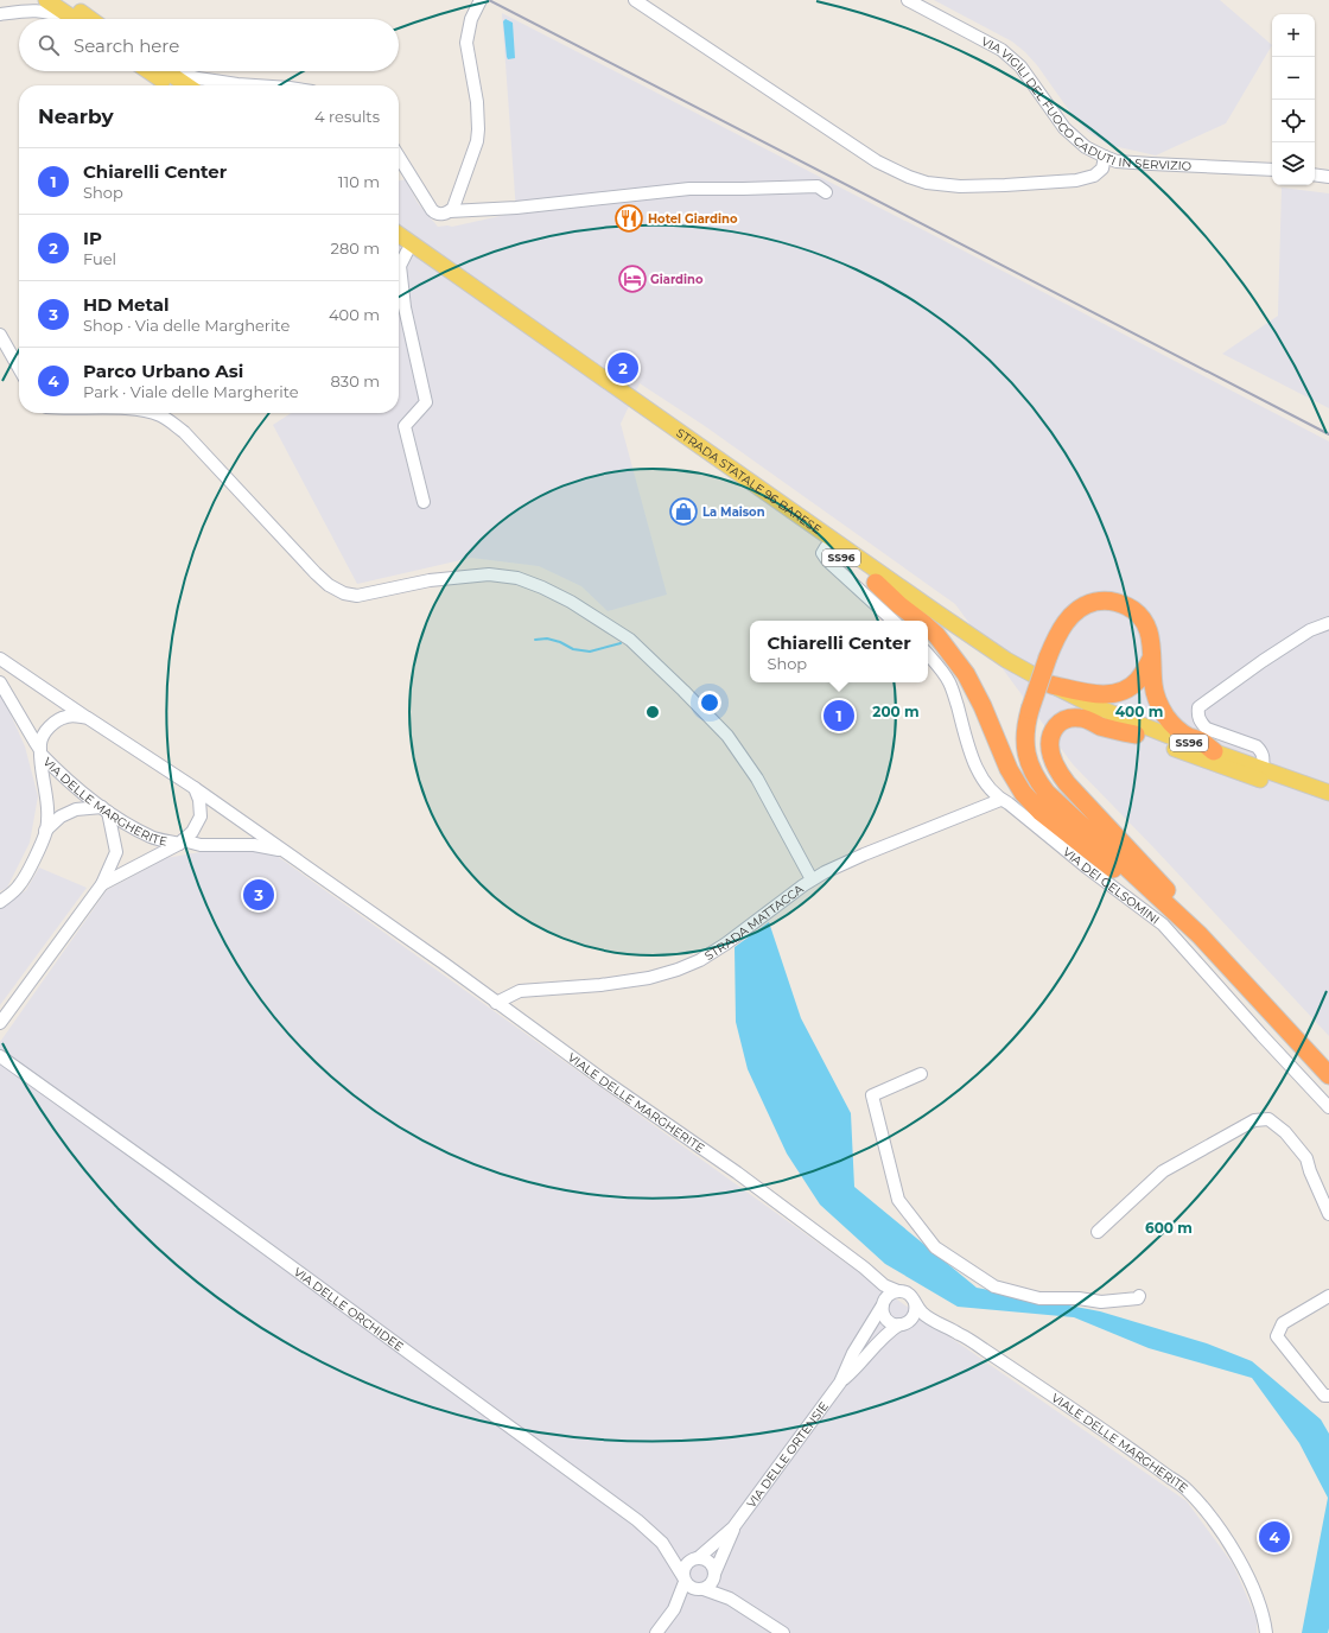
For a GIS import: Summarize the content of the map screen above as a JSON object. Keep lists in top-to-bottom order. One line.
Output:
{"streets":{"main road":["STRADA STATALE 96 BARESE","SS96"],"street":["VIA VIGILI DEL FUOCO CADUTI IN SERVIZIO","VIA DELLE MARGHERITE","VIA DEI GELSOMINI","STRADA MATTACCA","VIALE DELLE MARGHERITE","VIA DELLE ORCHIDEE","VIA DELLE ORTENSIE"]},"crossings":[["VIA DEI GELSOMINI","STRADA MATTACCA"],["STRADA MATTACCA","VIALE DELLE MARGHERITE"],["VIALE DELLE MARGHERITE","VIA DELLE ORTENSIE"],["VIA DELLE ORCHIDEE","VIA DELLE ORTENSIE"]],"places":{"restaurant":["Hotel Giardino"],"hotel":["Giardino"],"shop":["La Maison"]},"page":{"map_buttons":["+","−"],"search":"Search here","heading":["Nearby","4 results"],"list":[{"mark":"1","name":"Chiarelli Center","note":"Shop","value":"110 m"},{"mark":"2","name":"IP","note":"Fuel","value":"280 m"},{"mark":"3","name":"HD Metal","note":"Shop · Via delle Margherite","value":"400 m"},{"mark":"4","name":"Parco Urbano Asi","note":"Park · Viale delle Margherite","value":"830 m"}],"pins":["2","1","3","4"],"popup":["Chiarelli Center","Shop"]},"rings":["200 m","400 m","600 m"]}
